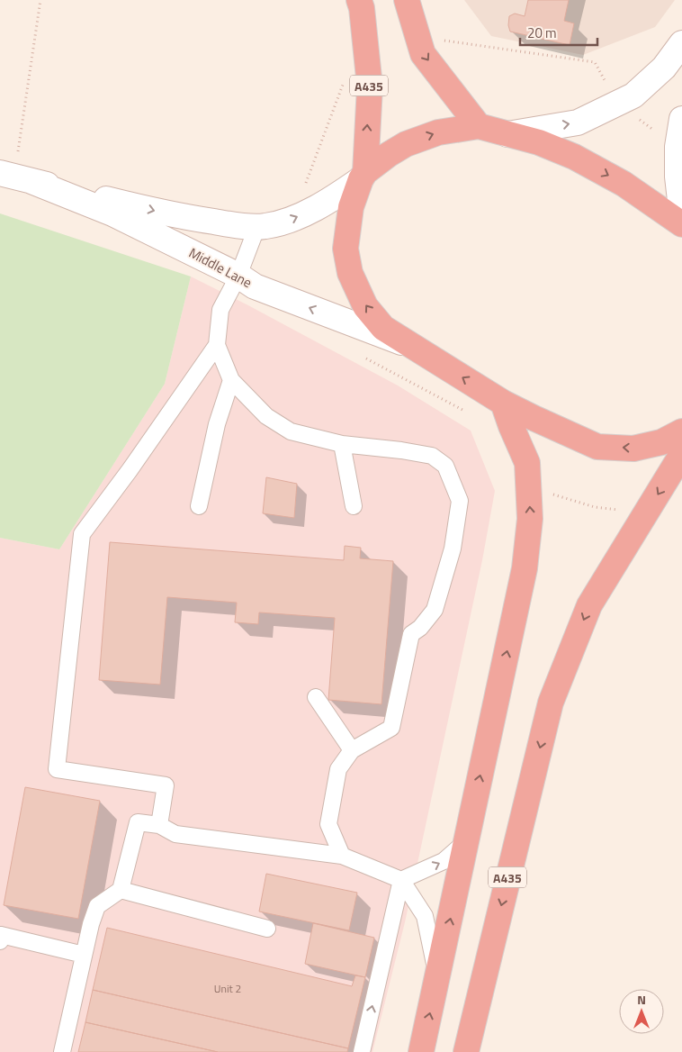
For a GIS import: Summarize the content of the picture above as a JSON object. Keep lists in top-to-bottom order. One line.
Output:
{"streets":{"highway":["A435"],"street":["Middle Lane"]},"one_way":["Middle Lane"],"house_numbers":["Unit 2"],"scale_bar":"20 m","north":"top"}
